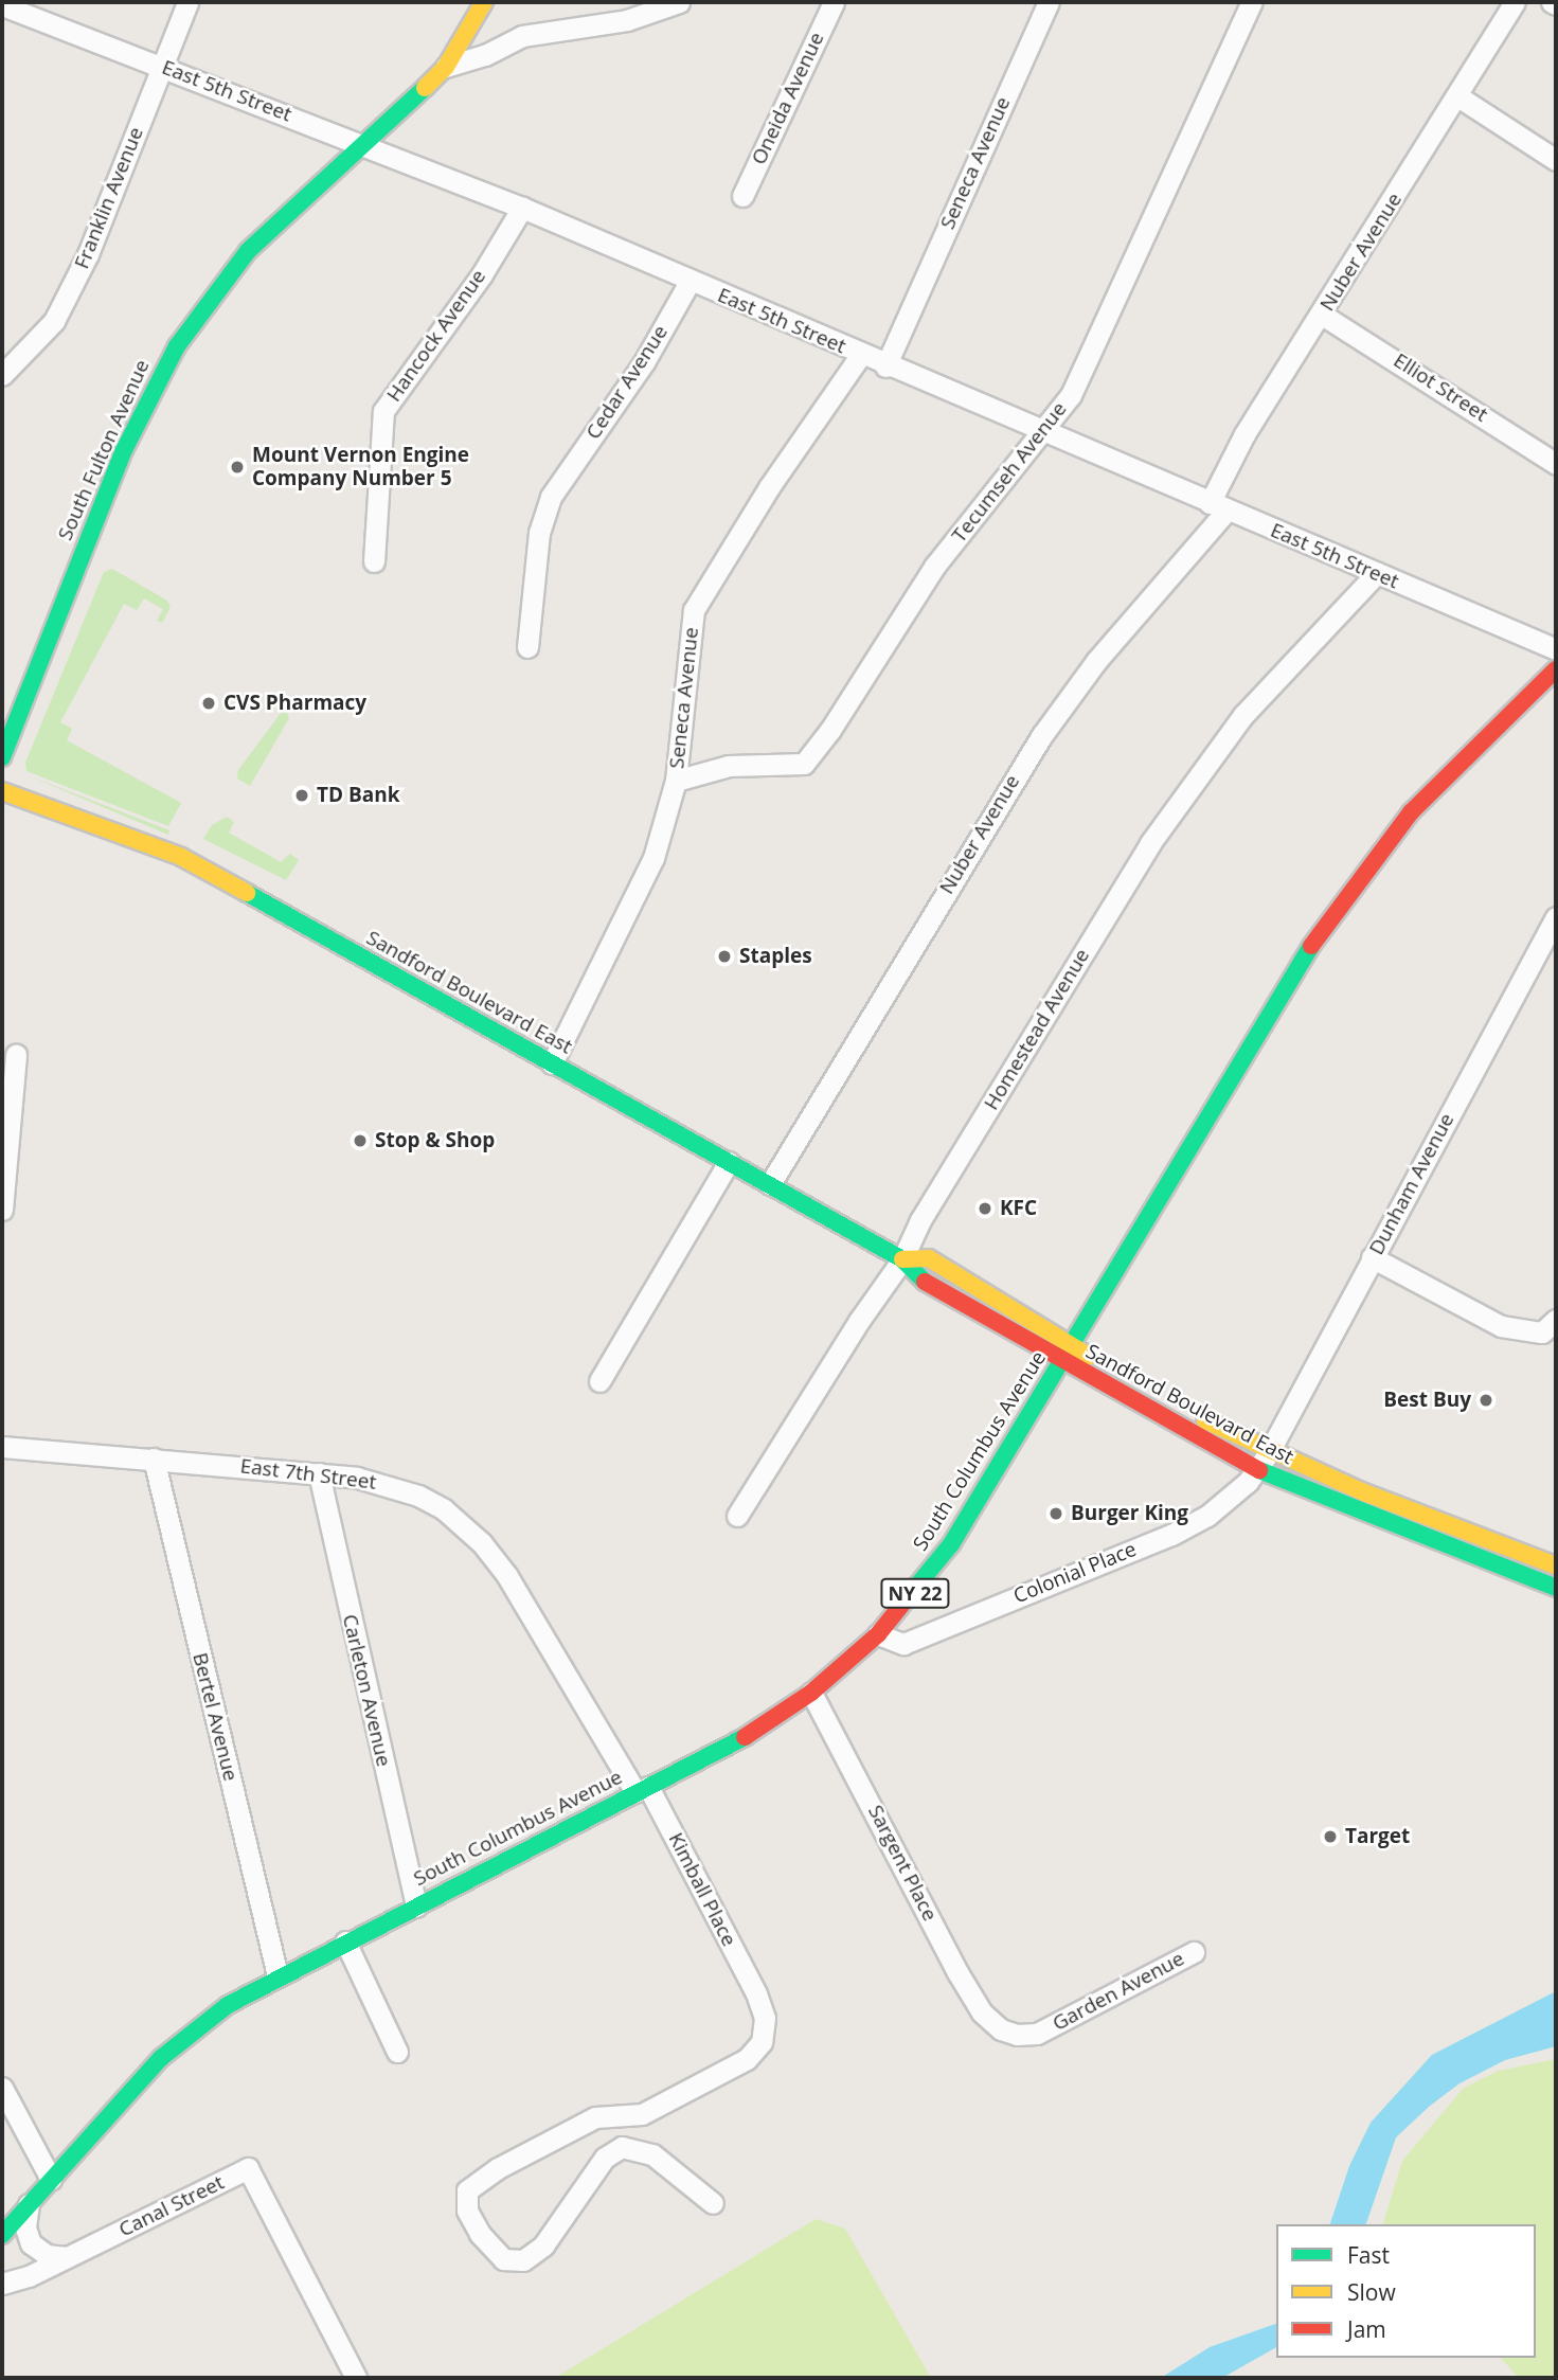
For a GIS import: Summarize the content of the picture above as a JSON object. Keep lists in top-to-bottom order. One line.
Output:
{"streets":{"main road":["South Fulton Avenue","Sandford Boulevard East","South Columbus Avenue","NY 22"],"street":["East 5th Street","Oneida Avenue","Seneca Avenue","Franklin Avenue","Nuber Avenue","Hancock Avenue","Cedar Avenue","Elliot Street","Tecumseh Avenue","Homestead Avenue","Dunham Avenue","East 7th Street","Colonial Place","Carleton Avenue","Bertel Avenue","Sargent Place","Kimball Place","Garden Avenue","Canal Street"]},"crossings":[["East 5th Street","Seneca Avenue"],["East 5th Street","Franklin Avenue"],["East 5th Street","Nuber Avenue"],["East 5th Street","Hancock Avenue"],["East 5th Street","Cedar Avenue"],["East 5th Street","South Fulton Avenue"],["East 5th Street","Tecumseh Avenue"],["East 5th Street","Homestead Avenue"],["Seneca Avenue","Tecumseh Avenue"],["Seneca Avenue","Sandford Boulevard East"],["Nuber Avenue","Elliot Street"],["Nuber Avenue","Sandford Boulevard East"],["Sandford Boulevard East","Homestead Avenue"],["Sandford Boulevard East","Dunham Avenue"],["Sandford Boulevard East","South Columbus Avenue"],["Sandford Boulevard East","Colonial Place"],["Dunham Avenue","Colonial Place"],["South Columbus Avenue","East 7th Street"],["South Columbus Avenue","Colonial Place"],["South Columbus Avenue","Carleton Avenue"],["South Columbus Avenue","Bertel Avenue"],["South Columbus Avenue","Sargent Place"],["South Columbus Avenue","Kimball Place"],["East 7th Street","Carleton Avenue"],["East 7th Street","Bertel Avenue"],["East 7th Street","Kimball Place"],["Sargent Place","Garden Avenue"]],"places":["Mount Vernon Engine Company Number 5","CVS Pharmacy","TD Bank","Staples","Stop & Shop","KFC","Best Buy","Burger King","Target"],"legend":["Fast","Slow","Jam"]}
